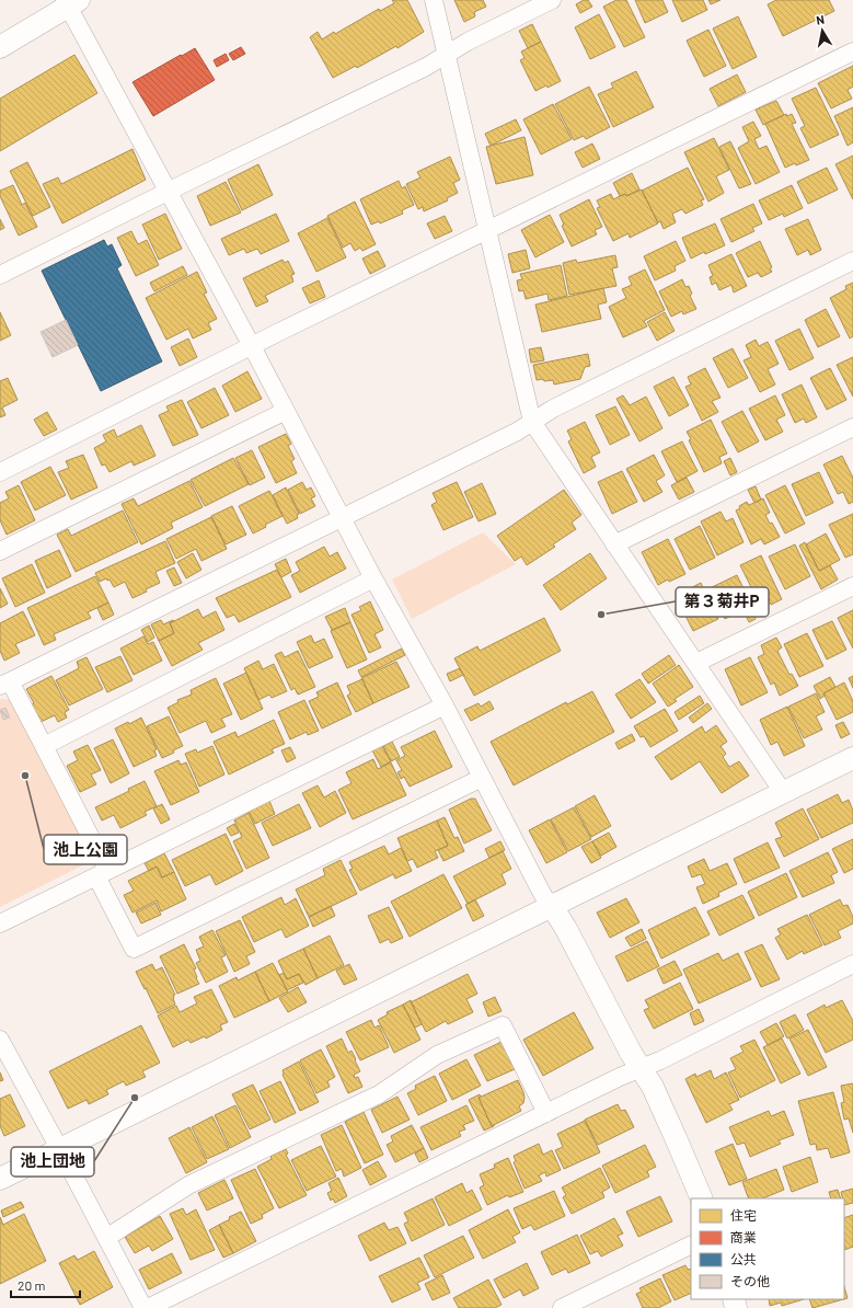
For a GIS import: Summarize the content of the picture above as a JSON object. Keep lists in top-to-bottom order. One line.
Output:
{"places":["第３菊井P","池上公園","池上団地"],"legend":["住宅","商業","公共","その他"],"scale_bar":"20 m","north":"top"}
